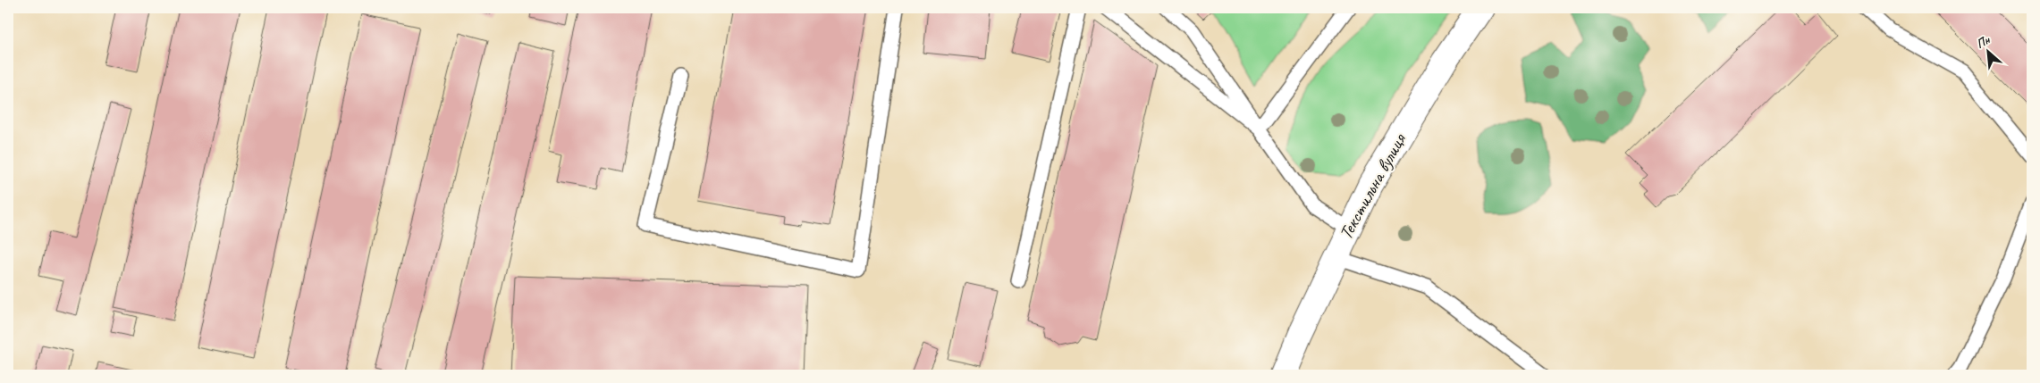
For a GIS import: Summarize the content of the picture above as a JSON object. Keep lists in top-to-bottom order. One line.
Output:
{"streets":{"street":["Текстильна вулиця"]},"north":"top left"}
